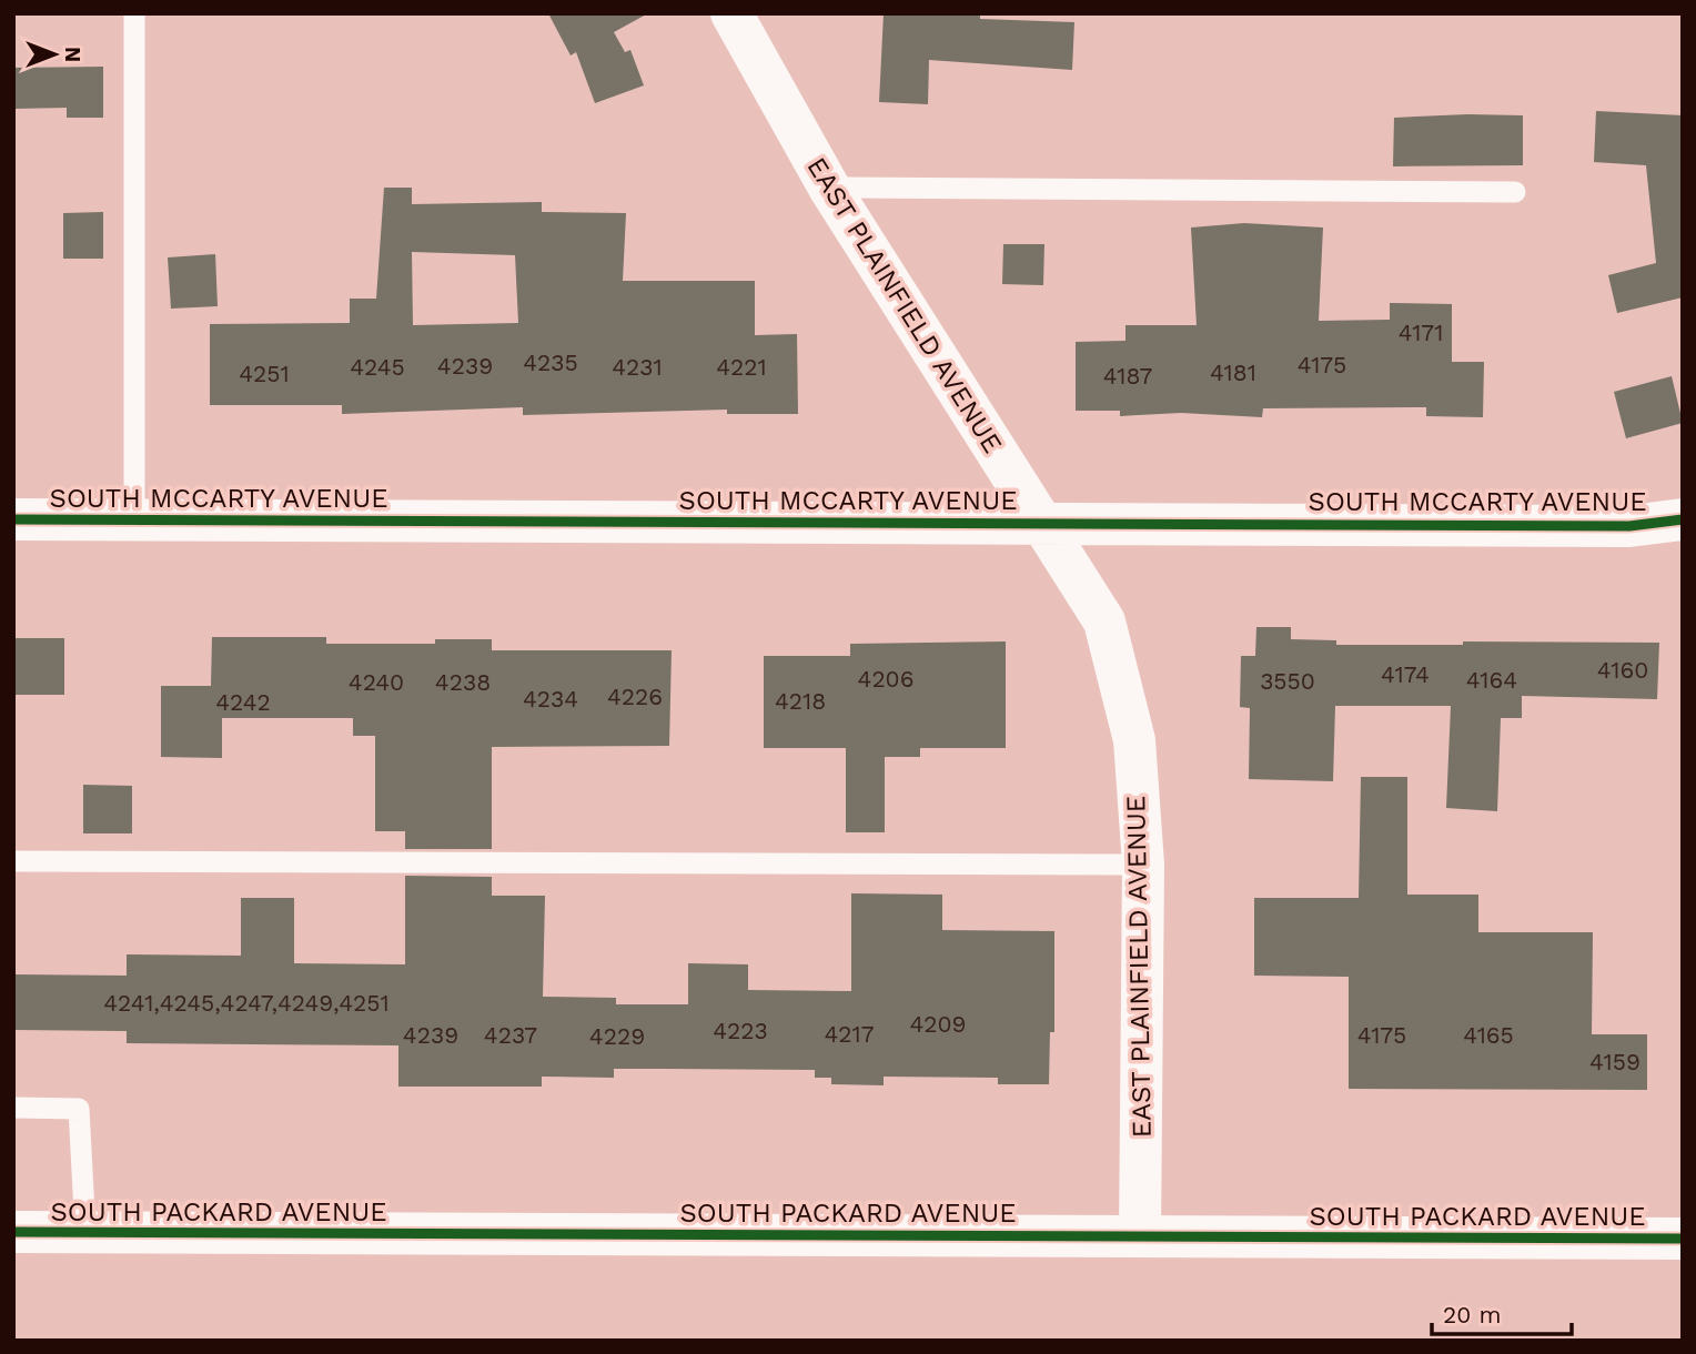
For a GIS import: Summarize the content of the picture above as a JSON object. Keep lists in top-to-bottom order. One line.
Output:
{"streets":{"street":["EAST PLAINFIELD AVENUE","SOUTH MCCARTY AVENUE","SOUTH PACKARD AVENUE"]},"crossings":[["EAST PLAINFIELD AVENUE","SOUTH MCCARTY AVENUE"],["EAST PLAINFIELD AVENUE","SOUTH PACKARD AVENUE"]],"house_numbers":["4171","4235","4175","4239","4245","4231","4221","4181","4251","4187","4160","4174","4206","4164","3550","4240","4238","4226","4234","4218","4242","4241,4245,4247,4249,4251","4209","4223","4217","4239","4237","4175","4165","4229","4159"],"scale_bar":"20 m","north":"right"}
